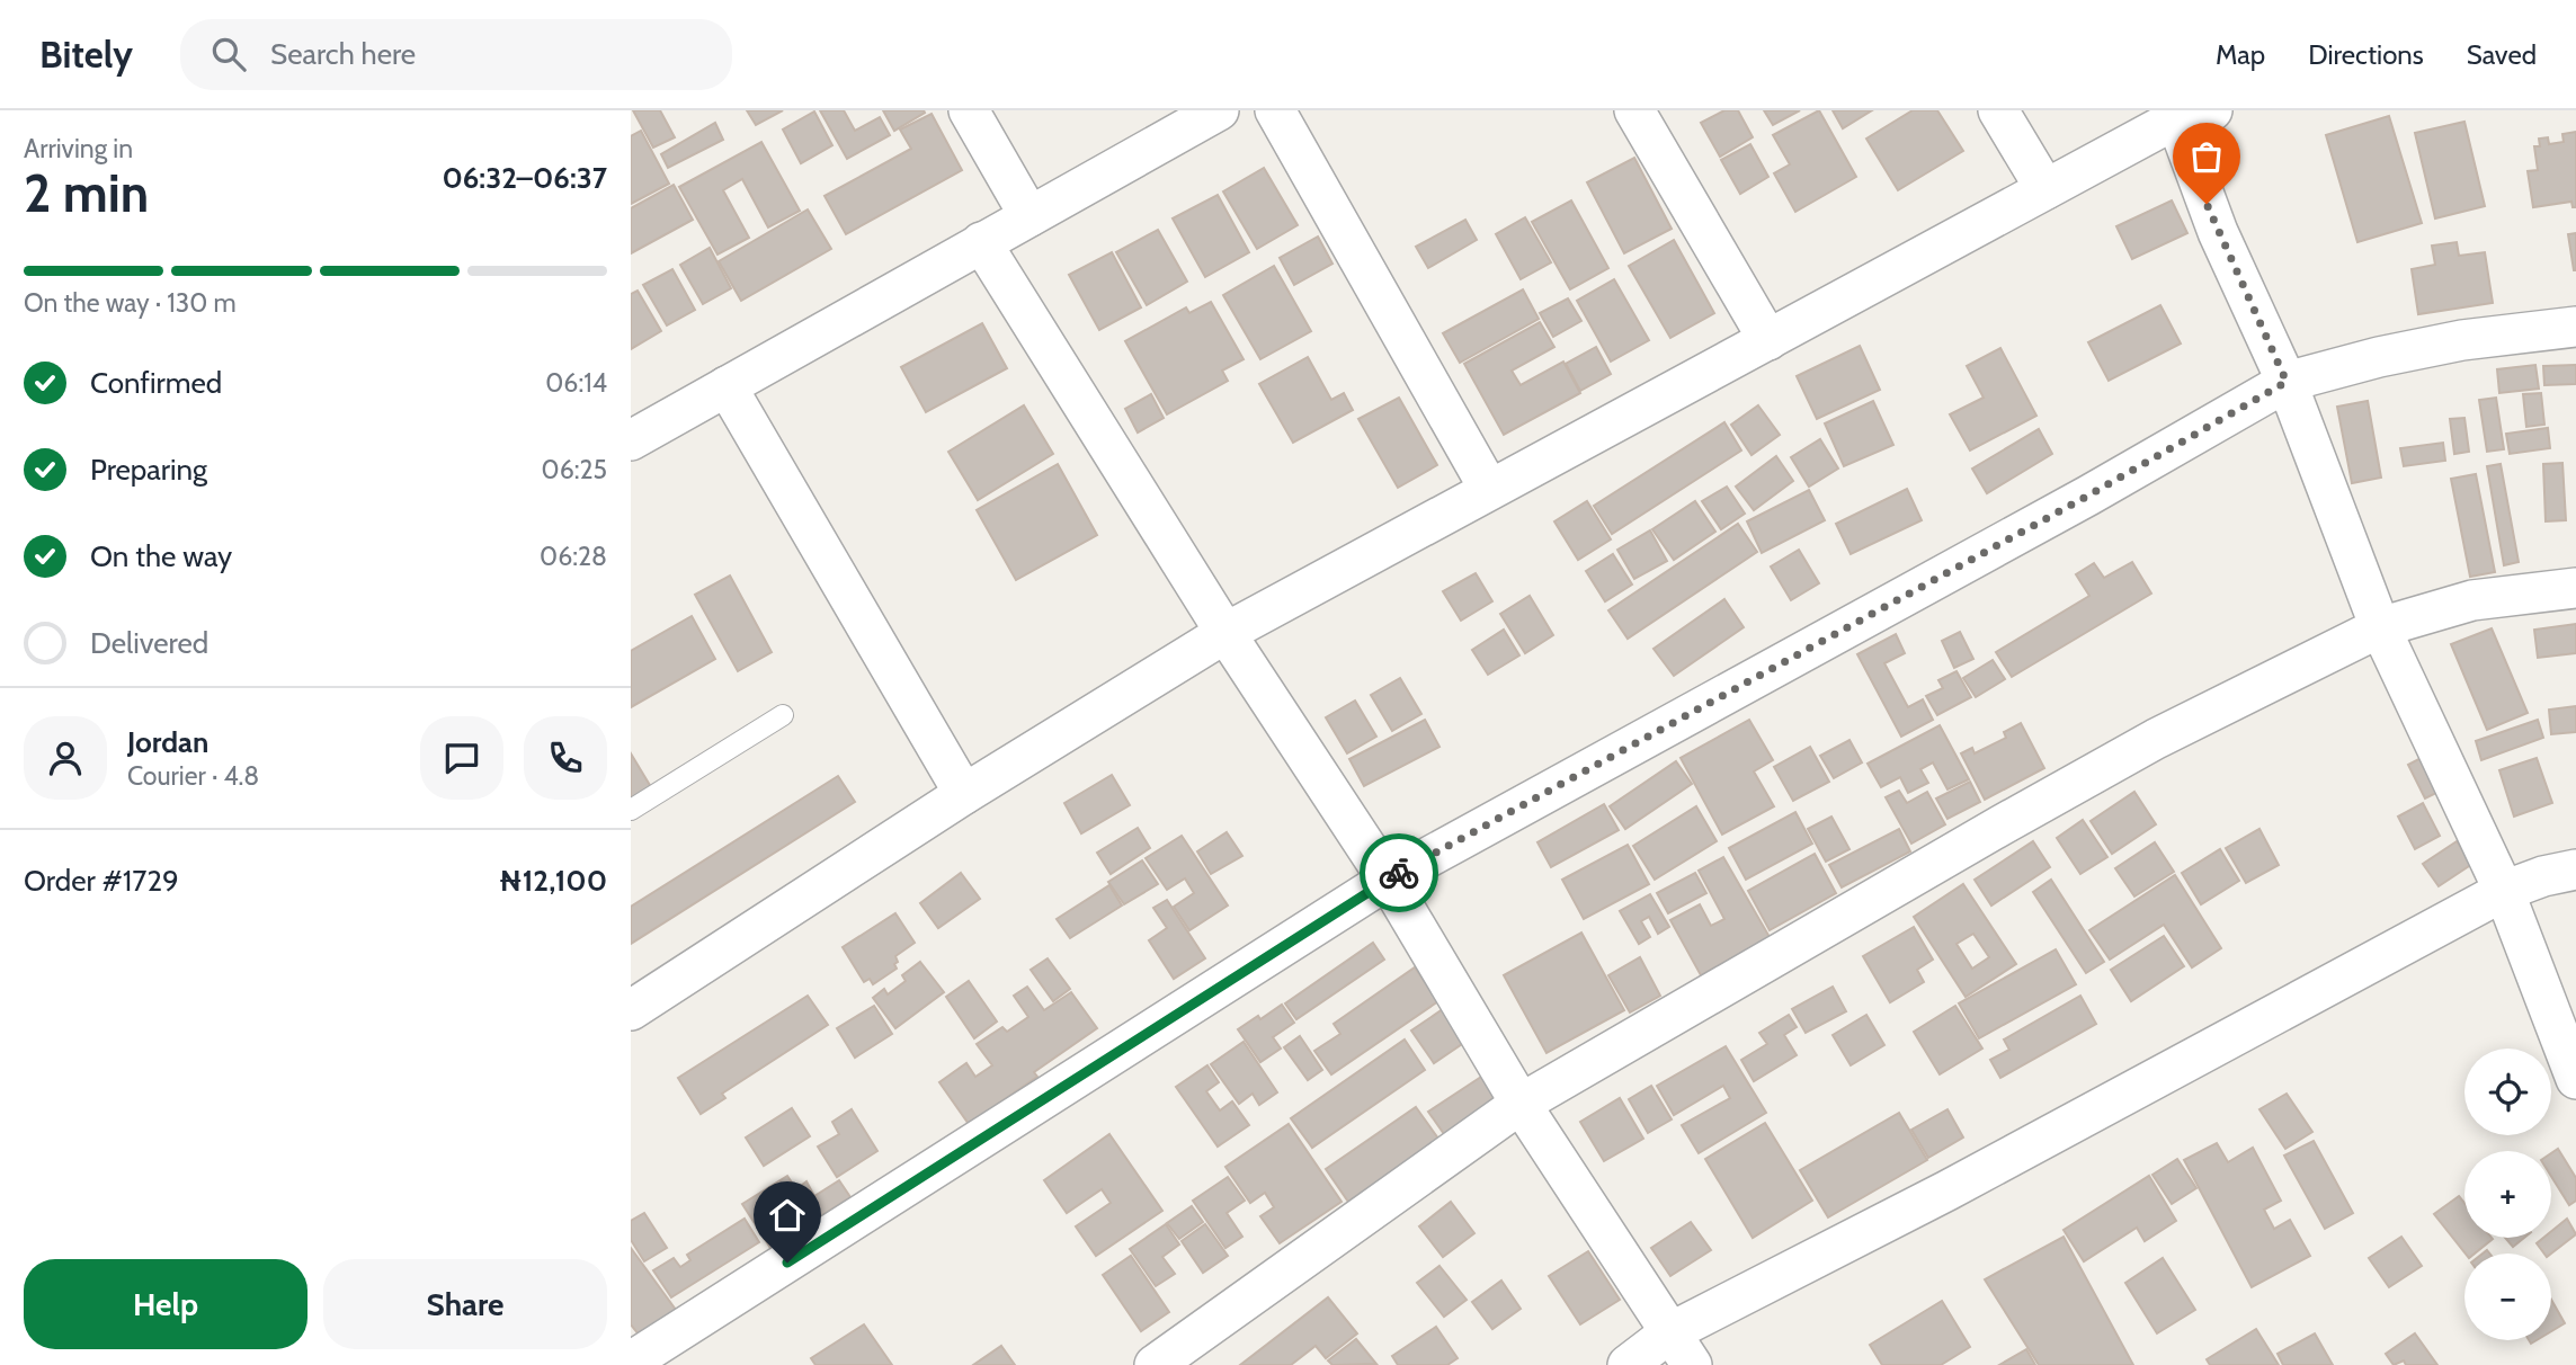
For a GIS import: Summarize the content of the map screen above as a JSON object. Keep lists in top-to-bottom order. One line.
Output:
{"page":{"header":"Bitely","search":"Search here","nav":["Map","Directions","Saved"],"heading":["2 min","Arriving in","06:32–06:37"],"panel":["Jordan","Courier · 4.8","Order #1729","₦12,100"],"bar":"On the way · 130 m","list":[["Confirmed","06:14"],["Preparing","06:25"],["On the way","06:28"],"Delivered"],"map_buttons":["+","−"],"buttons":["Help","Share"]}}
